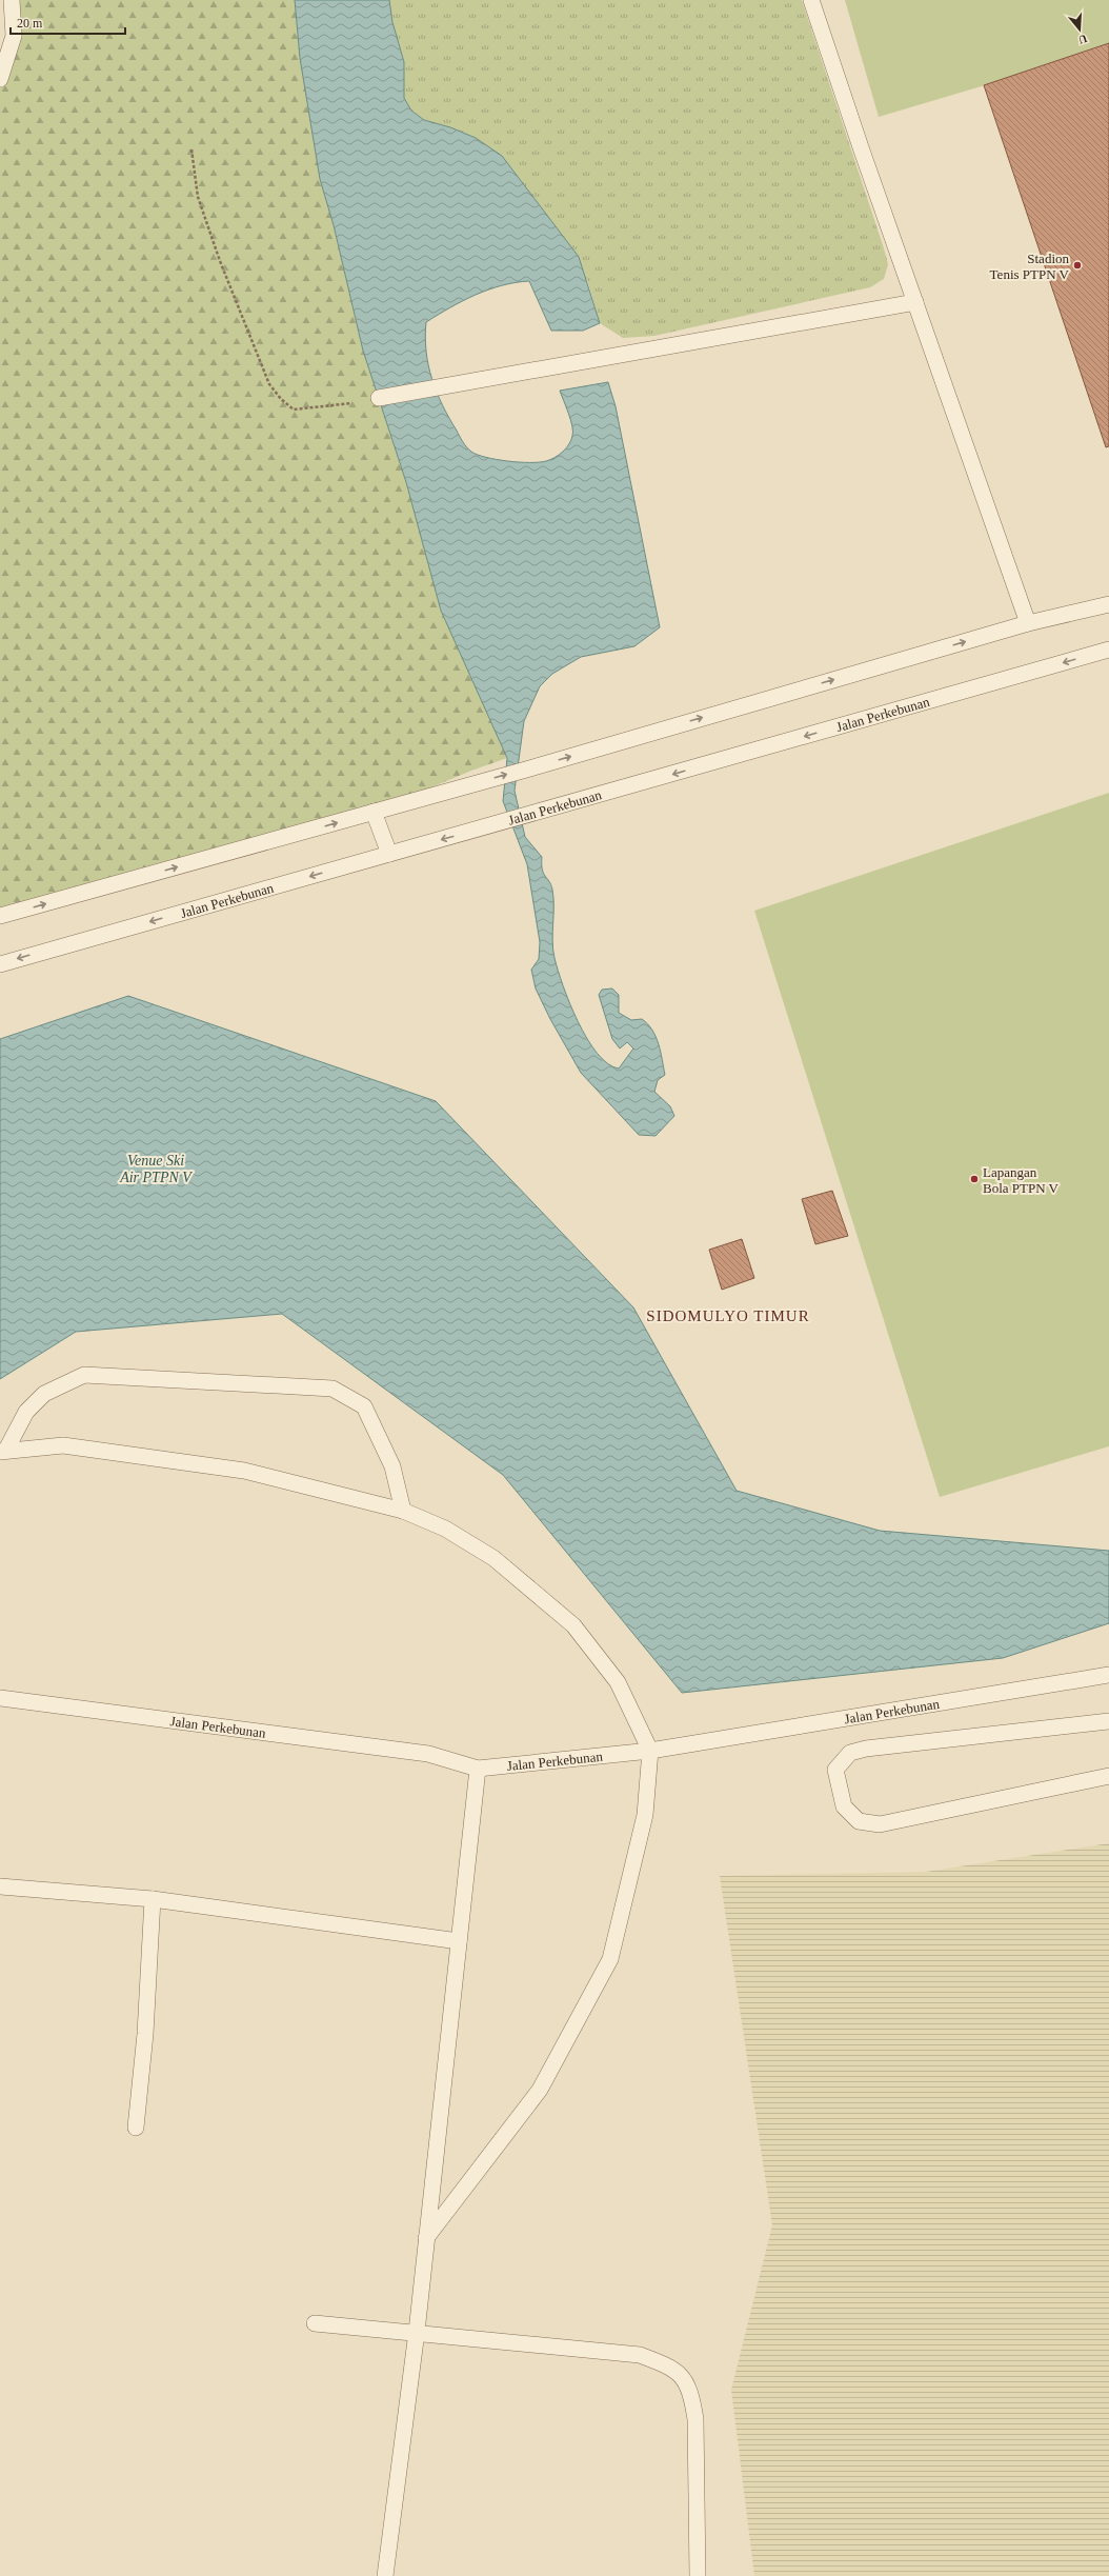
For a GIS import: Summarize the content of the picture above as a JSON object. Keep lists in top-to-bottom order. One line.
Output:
{"streets":{"lane":["Jalan Perkebunan"]},"districts":["SIDOMULYO TIMUR"],"water":["Venue Ski Air PTPN V"],"places":["Stadion Tenis PTPN V","Lapangan Bola PTPN V"],"scale_bar":"20 m","north":"bottom"}
